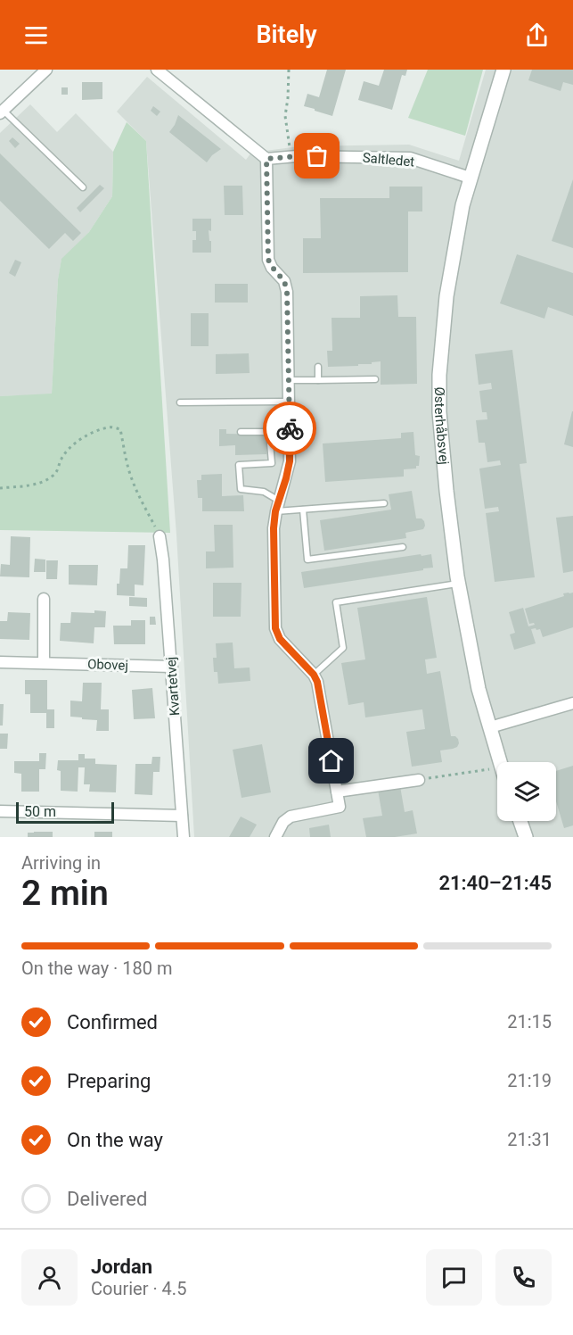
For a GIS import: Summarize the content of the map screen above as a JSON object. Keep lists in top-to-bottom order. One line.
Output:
{"streets":{"street":["Saltledet","Østerhåbsvej","Obovej","Kvartetvej"]},"crossings":[["Saltledet","Østerhåbsvej"],["Obovej","Kvartetvej"]],"scale_bar":"50 m","page":{"header":"Bitely","scale":"50 m","heading":["2 min","Arriving in","21:40–21:45"],"panel":["Jordan","Courier · 4.5"],"bar":"On the way · 180 m","list":[["Confirmed","21:15"],["Preparing","21:19"],["On the way","21:31"],"Delivered"]}}
